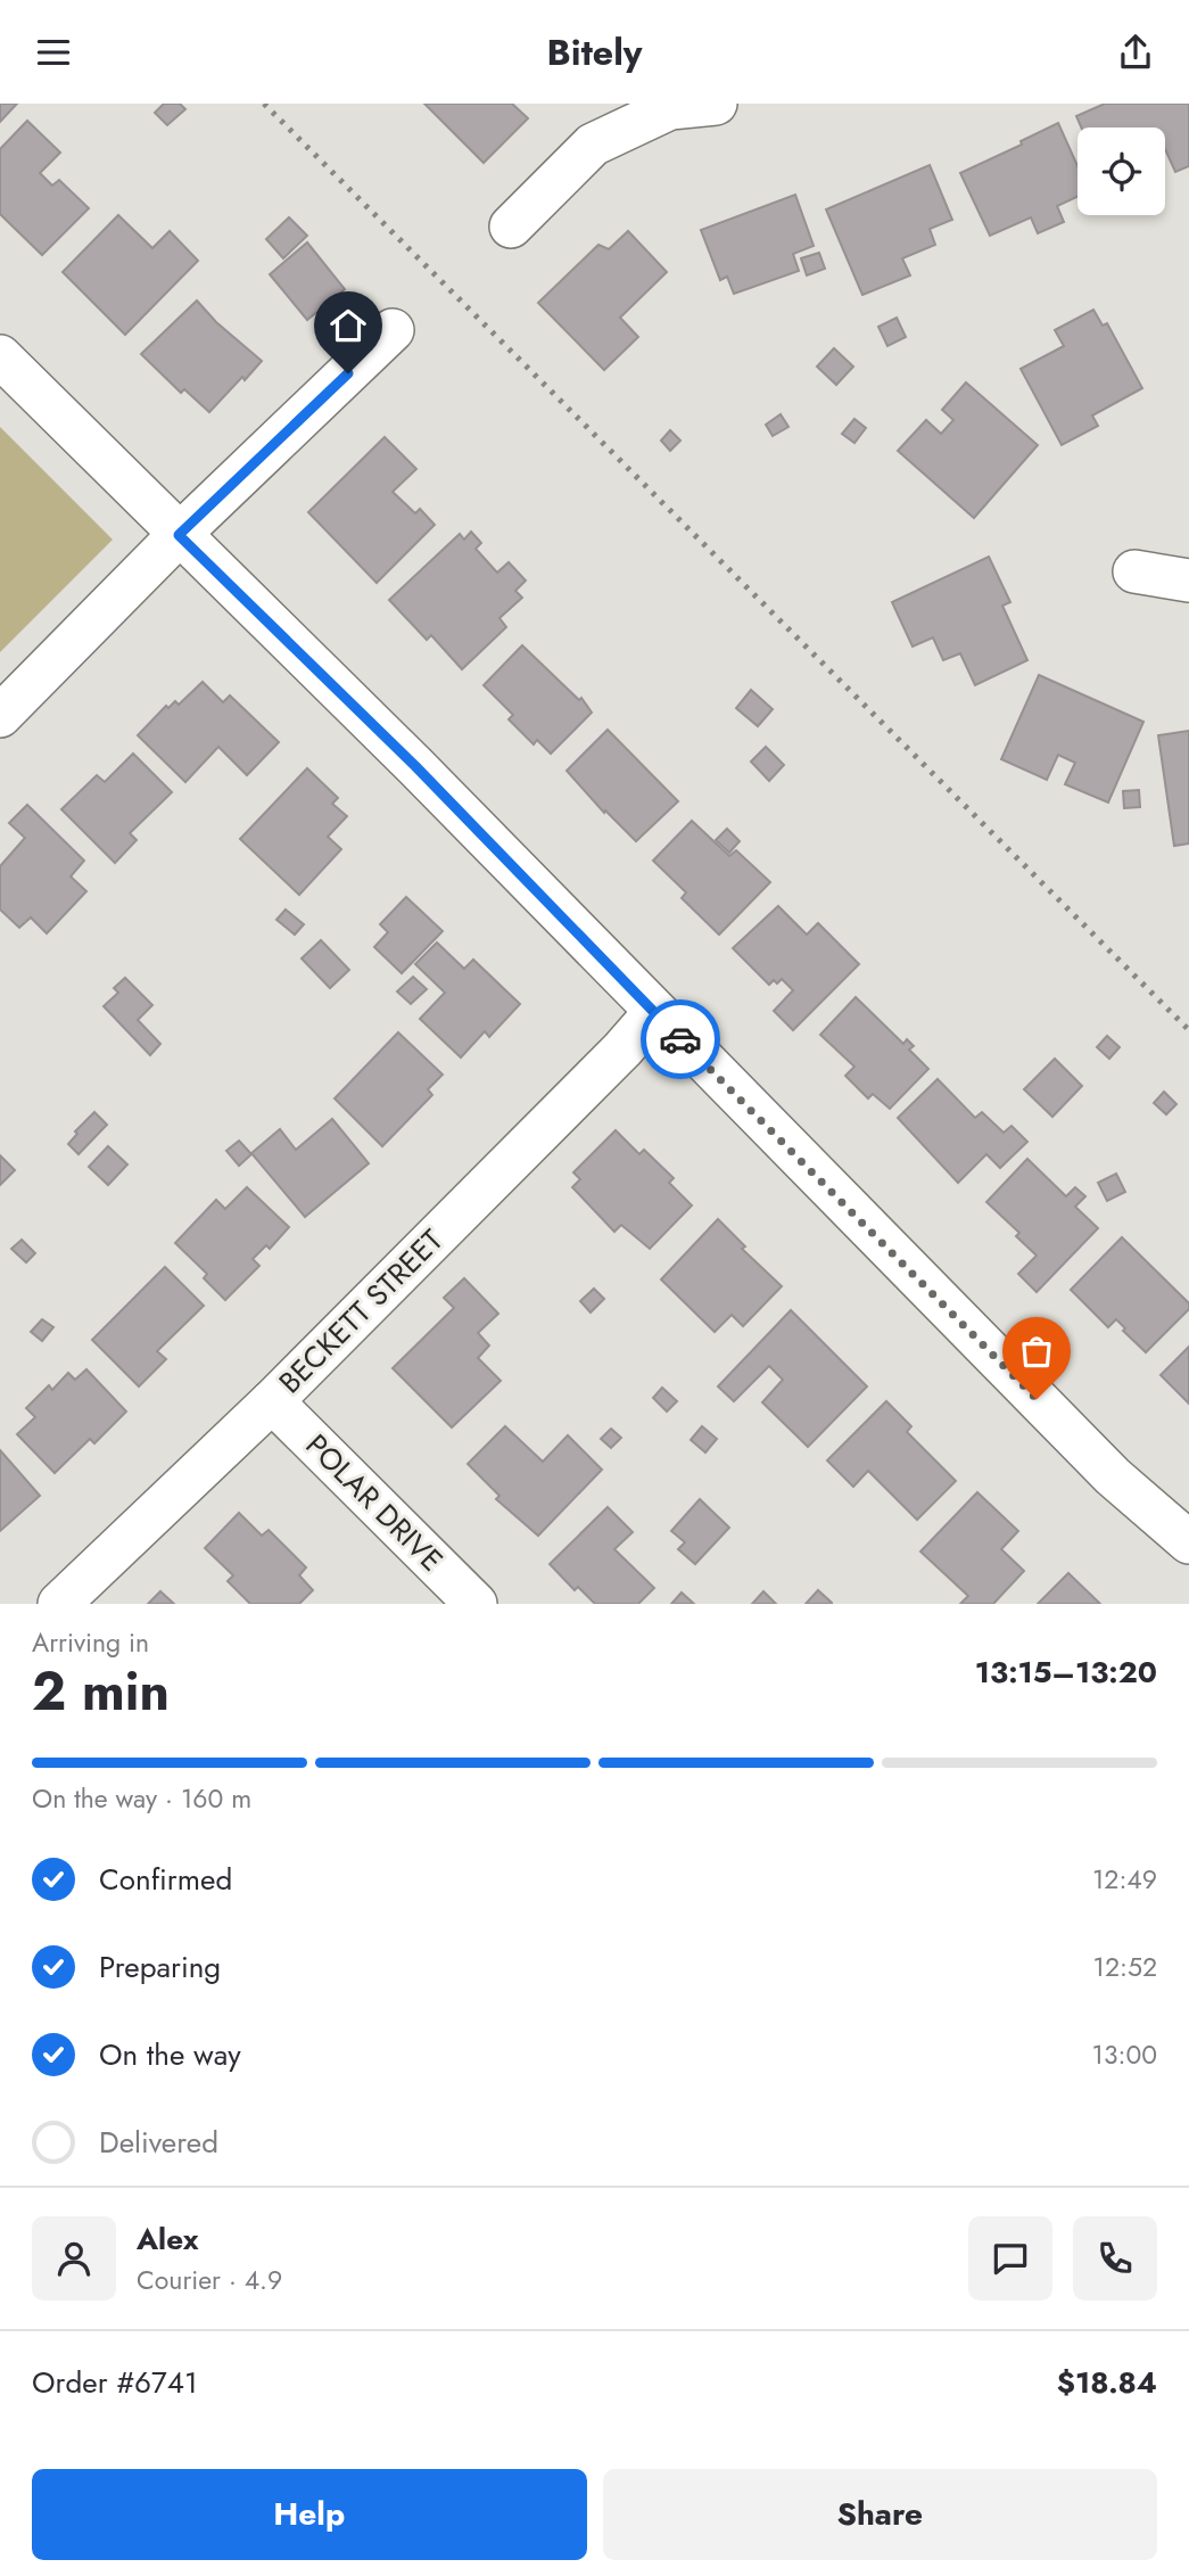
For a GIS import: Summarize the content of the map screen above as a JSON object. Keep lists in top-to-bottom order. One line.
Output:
{"streets":{"street":["BECKETT STREET","POLAR DRIVE"]},"crossings":[["BECKETT STREET","POLAR DRIVE"]],"page":{"header":"Bitely","heading":["2 min","Arriving in","13:15–13:20"],"panel":["Alex","Courier · 4.9","Order #6741","$18.84"],"bar":"On the way · 160 m","list":[["Confirmed","12:49"],["Preparing","12:52"],["On the way","13:00"],"Delivered"],"buttons":["Help","Share"]}}
